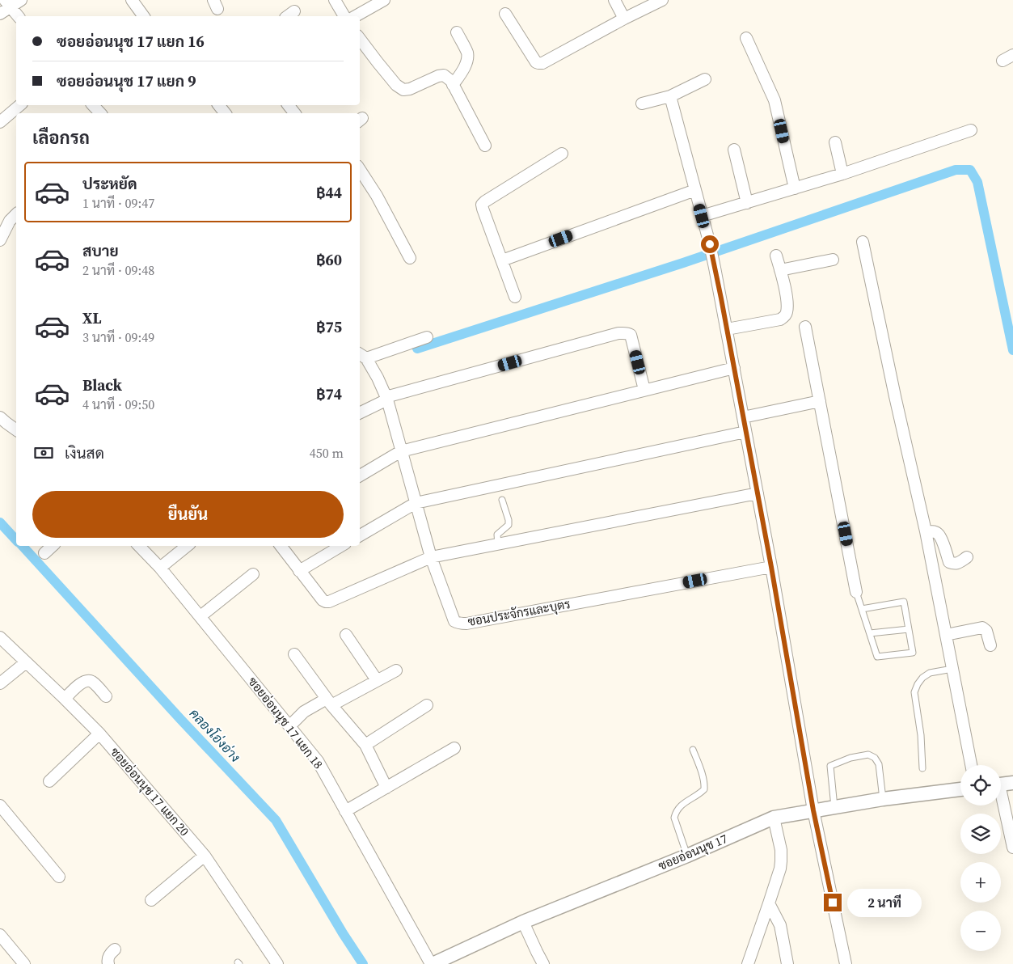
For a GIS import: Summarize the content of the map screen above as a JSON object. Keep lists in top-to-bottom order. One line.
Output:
{"streets":{"street":["ซอนประจักรและบุตร","ซอยอ่อนนุช 17 แยก 18","ซอยอ่อนนุช 17 แยก 20","ซอยอ่อนนุช 17"]},"crossings":[["ซอยอ่อนนุช 17 แยก 18","ซอยอ่อนนุช 17"]],"water":["คลองโอ่งอ่าง"],"page":{"banner":["ซอยอ่อนนุช 17 แยก 16","ซอยอ่อนนุช 17 แยก 9"],"heading":"เลือกรถ","list":[{"name":"ประหยัด","note":"1 นาที · 09:47","value":"฿44"},{"name":"สบาย","note":"2 นาที · 09:48","value":"฿60"},{"name":"XL","note":"3 นาที · 09:49","value":"฿75"},{"name":"Black","note":"4 นาที · 09:50","value":"฿74"}],"pay":["เงินสด","450 m"],"buttons":"ยืนยัน","map_buttons":["+","−"],"bubble":"2 นาที"}}
